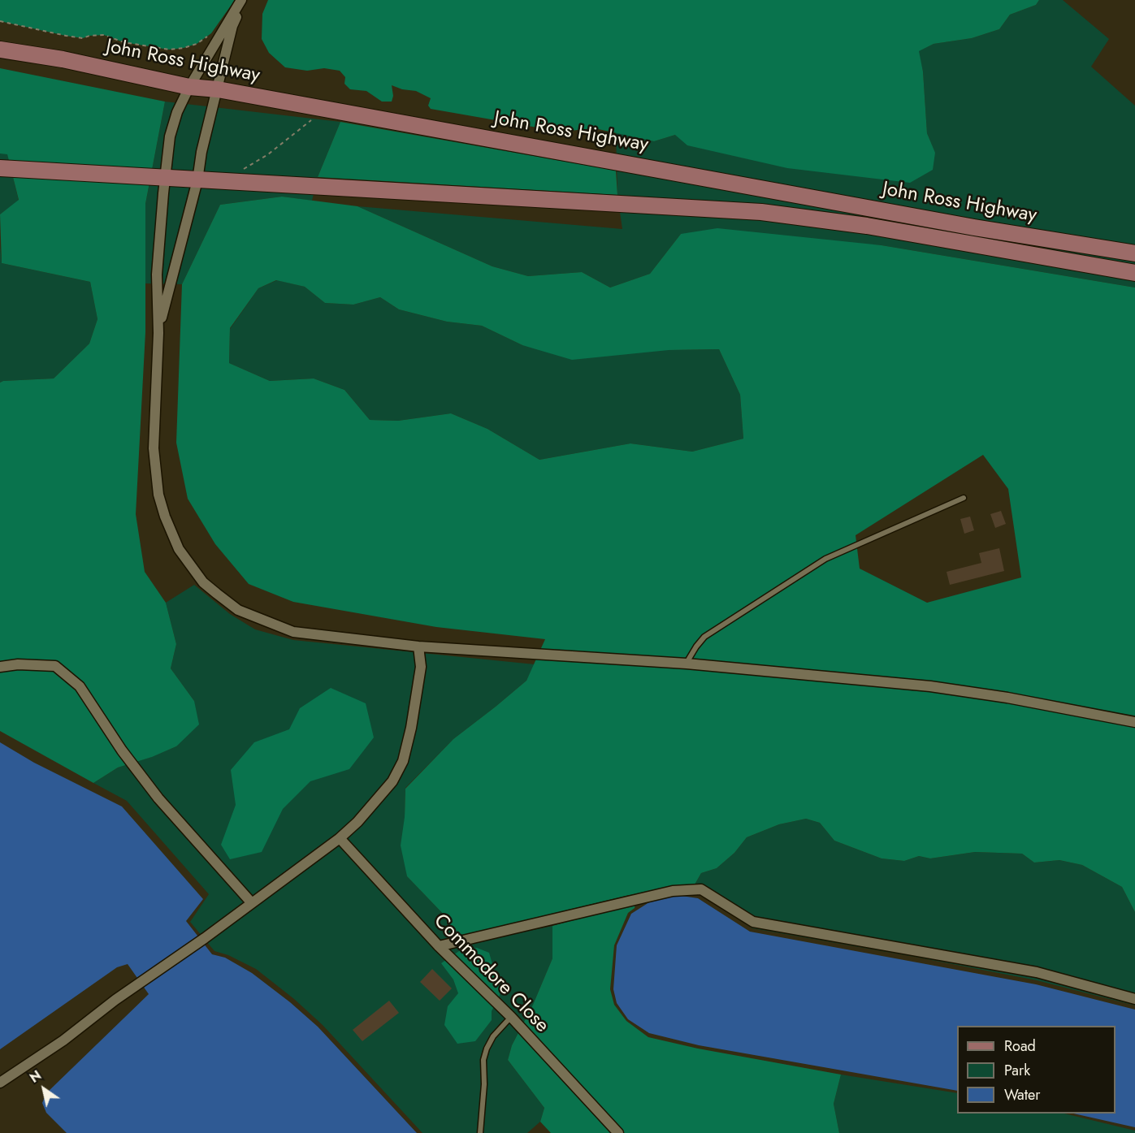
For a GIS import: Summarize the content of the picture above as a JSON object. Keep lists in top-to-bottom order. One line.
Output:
{"streets":{"main road":["John Ross Highway"],"street":["Commodore Close"]},"legend":["Road","Park","Water"],"north":"top left"}
